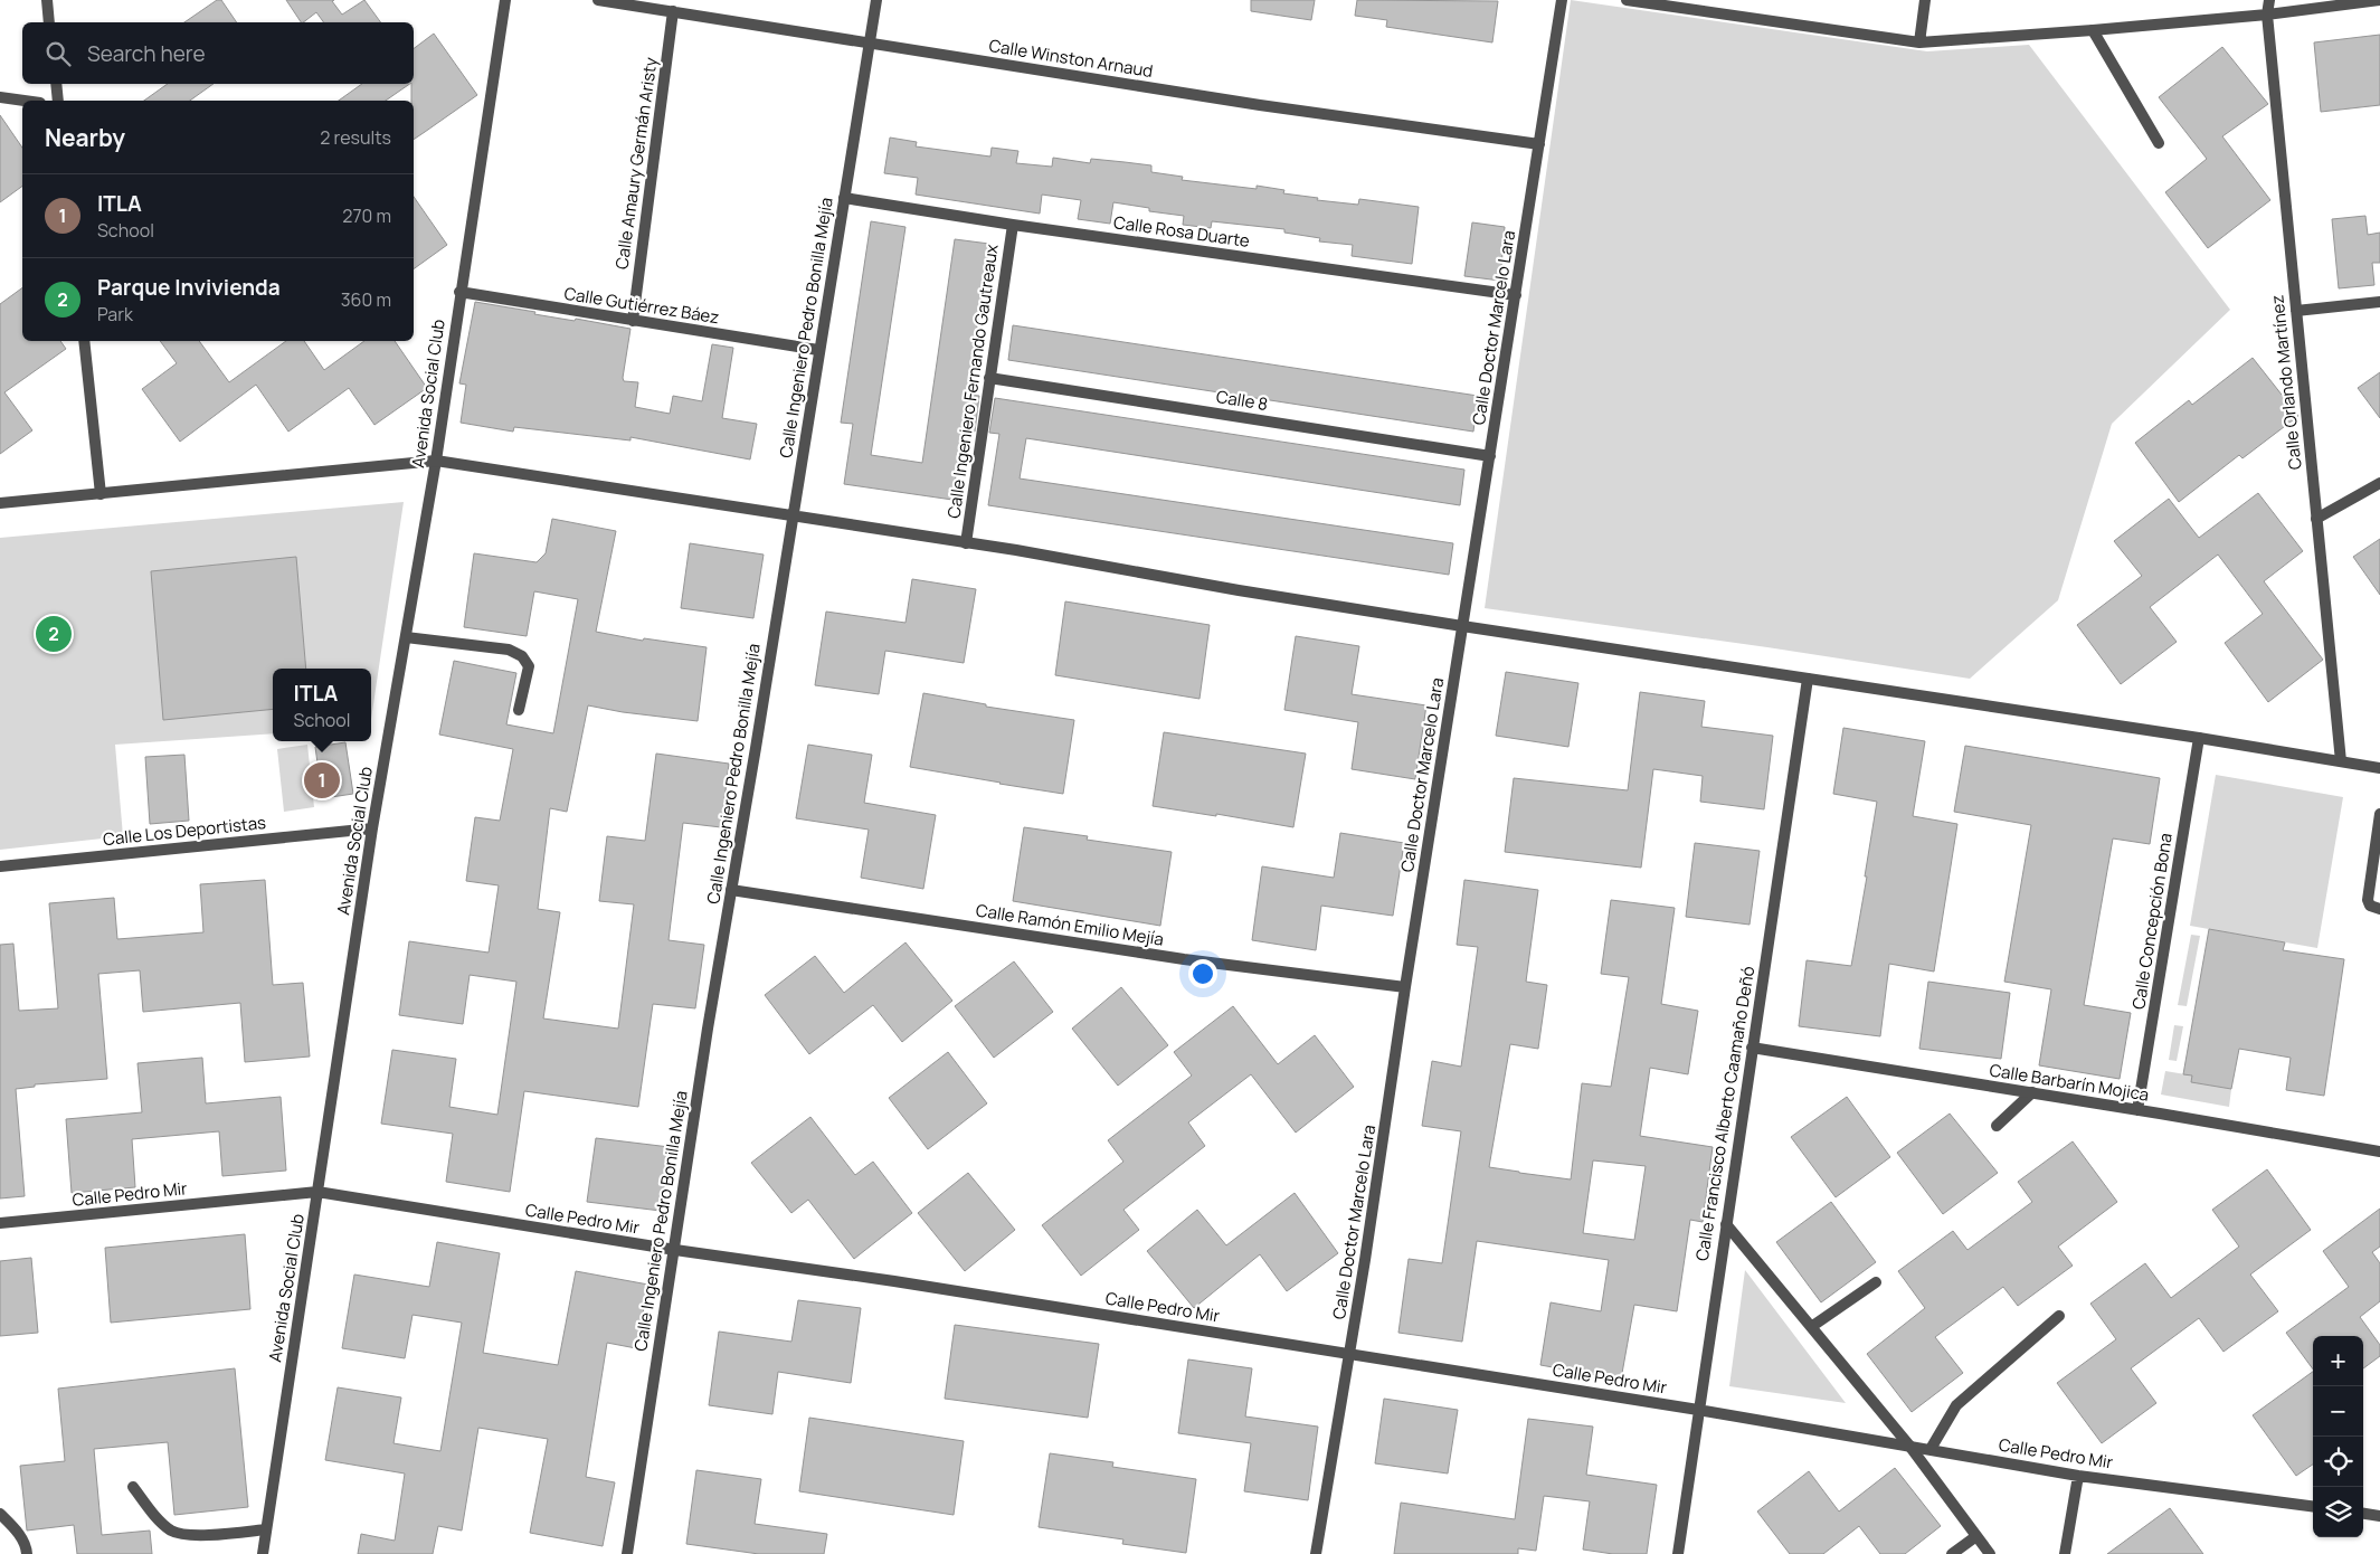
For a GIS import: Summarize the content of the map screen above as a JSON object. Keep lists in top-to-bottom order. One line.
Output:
{"streets":{"street":["Calle Winston Arnaud","Calle Amaury Germán Aristy","Calle Rosa Duarte","Calle Gutiérrez Báez","Calle Ingeniero Pedro Bonilla Mejía","Calle Doctor Marcelo Lara","Calle Ingeniero Fernando Gautreaux","Calle Orlando Martínez","Avenida Social Club","Calle 8","Calle Los Deportistas","Calle Concepción Bona","Calle Ramón Emilio Mejía","Calle Barbarín Mojica","Calle Francisco Alberto Caamaño Deñó","Calle Pedro Mir"]},"crossings":[["Calle Winston Arnaud","Calle Amaury Germán Aristy"],["Calle Winston Arnaud","Calle Ingeniero Pedro Bonilla Mejía"],["Calle Winston Arnaud","Calle Doctor Marcelo Lara"],["Calle Amaury Germán Aristy","Calle Gutiérrez Báez"],["Calle Rosa Duarte","Calle Ingeniero Pedro Bonilla Mejía"],["Calle Rosa Duarte","Calle Doctor Marcelo Lara"],["Calle Rosa Duarte","Calle Ingeniero Fernando Gautreaux"],["Calle Gutiérrez Báez","Calle Ingeniero Pedro Bonilla Mejía"],["Calle Gutiérrez Báez","Avenida Social Club"],["Calle Ingeniero Pedro Bonilla Mejía","Calle Ramón Emilio Mejía"],["Calle Ingeniero Pedro Bonilla Mejía","Calle Pedro Mir"],["Calle Doctor Marcelo Lara","Calle 8"],["Calle Doctor Marcelo Lara","Calle Ramón Emilio Mejía"],["Calle Doctor Marcelo Lara","Calle Pedro Mir"],["Calle Ingeniero Fernando Gautreaux","Calle 8"],["Avenida Social Club","Calle Los Deportistas"],["Avenida Social Club","Calle Pedro Mir"],["Calle Concepción Bona","Calle Barbarín Mojica"],["Calle Barbarín Mojica","Calle Francisco Alberto Caamaño Deñó"],["Calle Francisco Alberto Caamaño Deñó","Calle Pedro Mir"]],"page":{"search":"Search here","heading":["Nearby","2 results"],"list":[{"mark":"1","name":"ITLA","note":"School","value":"270 m"},{"mark":"2","name":"Parque Invivienda","note":"Park","value":"360 m"}],"pins":["2","1"],"popup":["ITLA","School"],"map_buttons":["+","−"]}}
